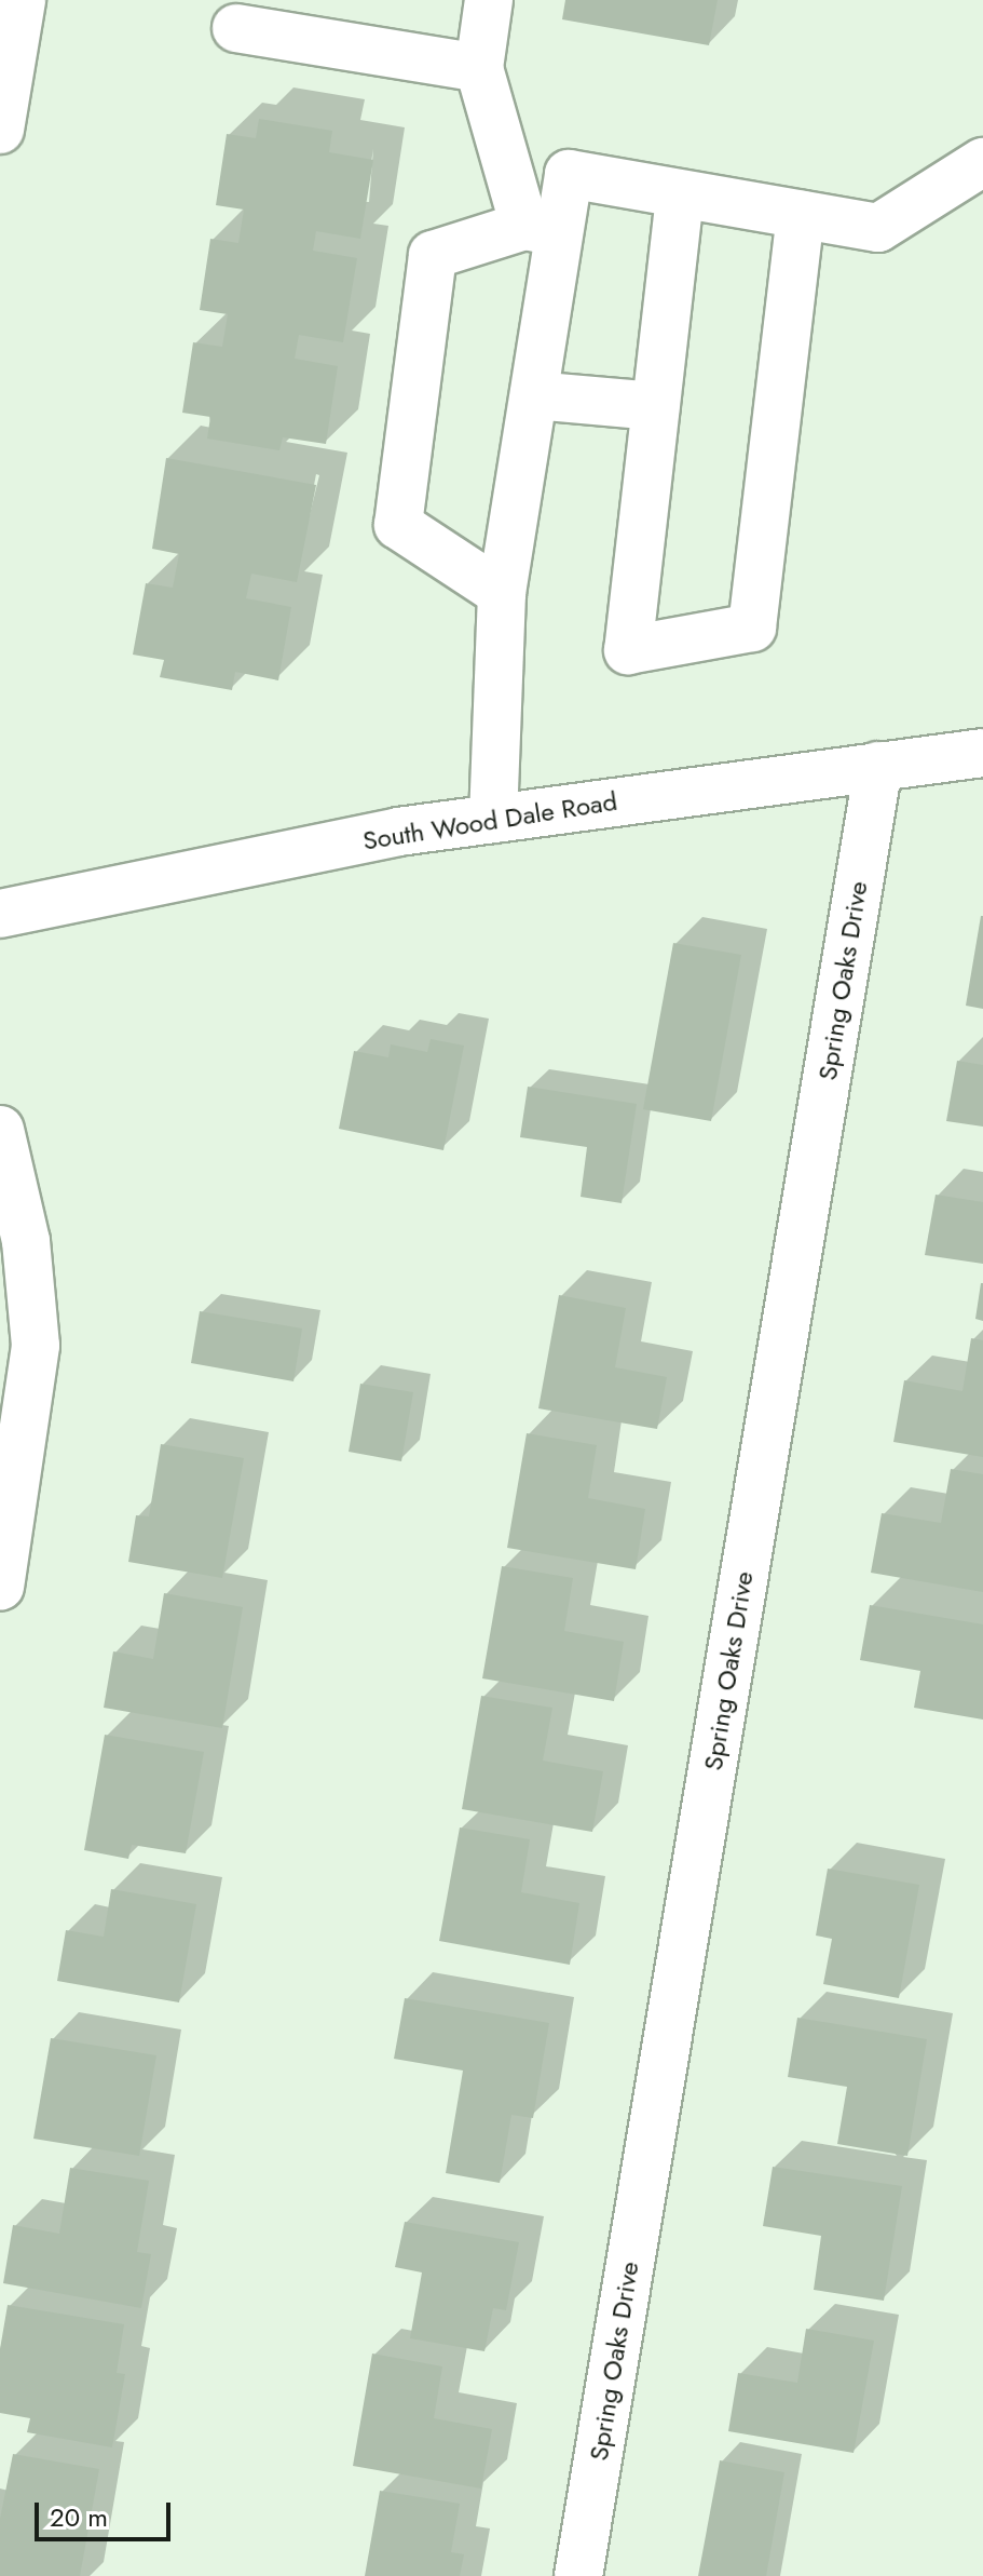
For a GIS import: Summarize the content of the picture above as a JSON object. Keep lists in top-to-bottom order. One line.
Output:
{"streets":{"street":["South Wood Dale Road","Spring Oaks Drive"]},"crossings":[["South Wood Dale Road","Spring Oaks Drive"]],"scale_bar":"20 m"}
